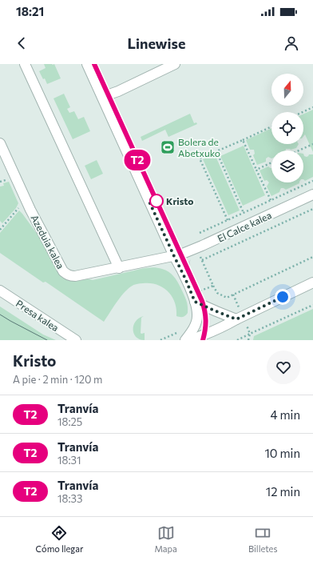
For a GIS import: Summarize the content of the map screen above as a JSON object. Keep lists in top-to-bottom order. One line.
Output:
{"streets":{"street":["El Calce kalea","Azeduia kalea","Presa kalea"]},"crossings":[["El Calce kalea","Azeduia kalea"]],"places":{"sports":["Bolera de Abetxuko"],"other":["Kristo"]},"lines":["tram line T2"],"north":"top","page":{"status":"18:21","header":"Linewise","on_map":"T2","heading":["Kristo","A pie · 2 min · 120 m"],"list":[{"mark":"T2","name":"Tranvía","note":"18:25","value":"4 min"},{"mark":"T2","name":"Tranvía","note":"18:31","value":"10 min"},{"mark":"T2","name":"Tranvía","note":"18:33","value":"12 min"}],"tabs":["Cómo llegar","Mapa","Billetes"]}}
